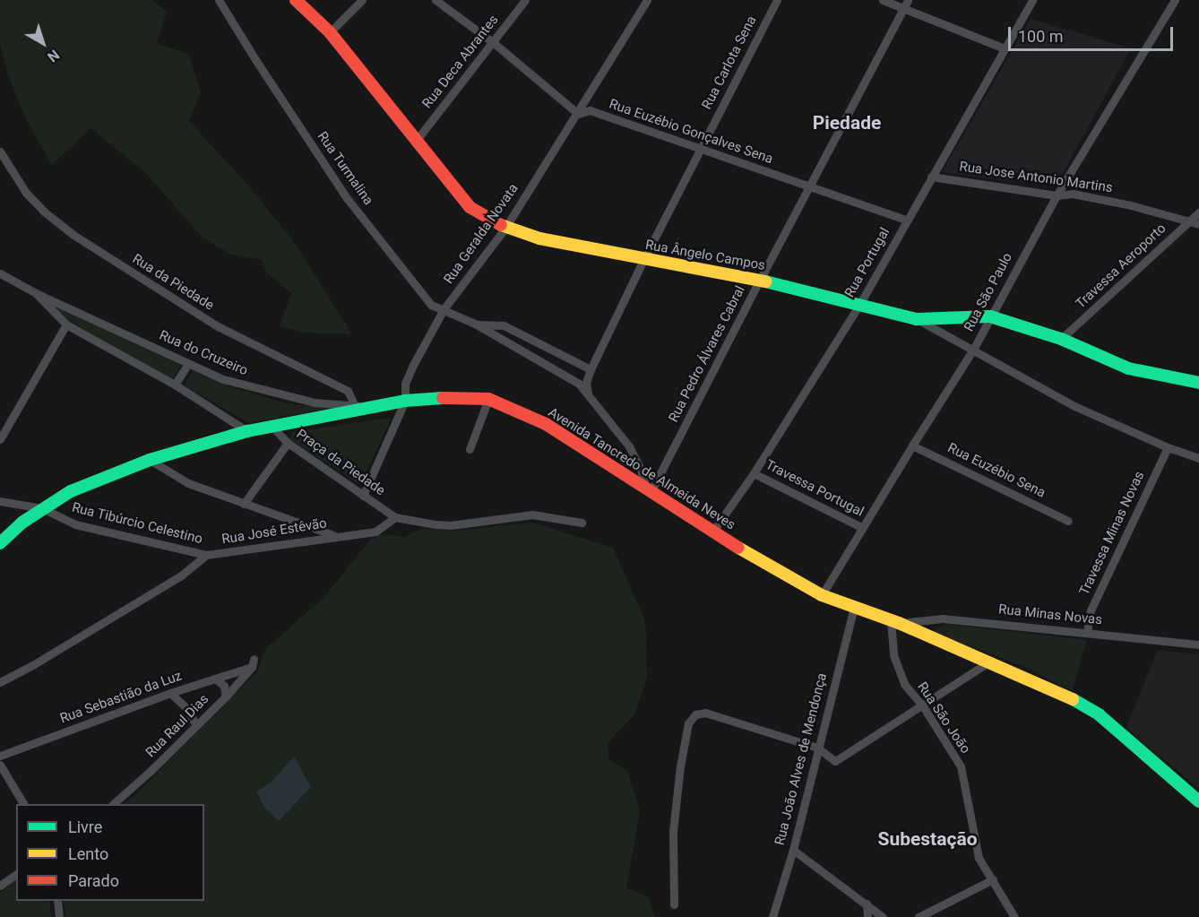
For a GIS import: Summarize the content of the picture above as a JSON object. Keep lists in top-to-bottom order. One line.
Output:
{"streets":{"main road":["Rua Ângelo Campos","Avenida Tancredo de Almeida Neves"],"street":["Rua Deca Abrantes","Rua Carlota Sena","Rua Euzébio Gonçalves Sena","Rua Turmalina","Rua Jose Antonio Martins","Rua Geralda Novata","Rua Portugal","Travessa Aeroporto","Rua da Piedade","Rua São Paulo","Rua do Cruzeiro","Rua Pedro Álvares Cabral","Praça da Piedade","Rua Euzébio Sena","Travessa Portugal","Rua Tibúrcio Celestino","Rua José Estêvão","Travessa Minas Novas","Rua Minas Novas","Rua Sebastião da Luz","Rua São João","Rua Raul Dias","Rua João Alves de Mendonça"]},"crossings":[["Rua Deca Abrantes","Rua Ângelo Campos"],["Rua Carlota Sena","Rua Euzébio Gonçalves Sena"],["Rua Carlota Sena","Rua Turmalina"],["Rua Carlota Sena","Rua Ângelo Campos"],["Rua Euzébio Gonçalves Sena","Rua Geralda Novata"],["Rua Euzébio Gonçalves Sena","Rua Portugal"],["Rua Euzébio Gonçalves Sena","Rua Pedro Álvares Cabral"],["Rua Turmalina","Rua Geralda Novata"],["Rua Turmalina","Rua Pedro Álvares Cabral"],["Rua Turmalina","Avenida Tancredo de Almeida Neves"],["Rua Jose Antonio Martins","Rua Portugal"],["Rua Jose Antonio Martins","Travessa Aeroporto"],["Rua Jose Antonio Martins","Rua São Paulo"],["Rua Geralda Novata","Rua Ângelo Campos"],["Rua Geralda Novata","Praça da Piedade"],["Rua Geralda Novata","Avenida Tancredo de Almeida Neves"],["Rua Ângelo Campos","Rua Portugal"],["Rua Ângelo Campos","Travessa Aeroporto"],["Rua Ângelo Campos","Rua São Paulo"],["Rua Ângelo Campos","Rua Pedro Álvares Cabral"],["Rua Portugal","Avenida Tancredo de Almeida Neves"],["Rua Portugal","Travessa Portugal"],["Rua da Piedade","Rua do Cruzeiro"],["Rua São Paulo","Avenida Tancredo de Almeida Neves"],["Rua São Paulo","Rua Euzébio Sena"],["Rua São Paulo","Travessa Portugal"],["Rua do Cruzeiro","Avenida Tancredo de Almeida Neves"],["Rua Pedro Álvares Cabral","Avenida Tancredo de Almeida Neves"],["Praça da Piedade","Avenida Tancredo de Almeida Neves"],["Praça da Piedade","Rua José Estêvão"],["Avenida Tancredo de Almeida Neves","Rua Tibúrcio Celestino"],["Avenida Tancredo de Almeida Neves","Rua Minas Novas"],["Avenida Tancredo de Almeida Neves","Rua São João"],["Avenida Tancredo de Almeida Neves","Rua João Alves de Mendonça"],["Rua Tibúrcio Celestino","Rua José Estêvão"],["Travessa Minas Novas","Rua Minas Novas"],["Rua Minas Novas","Rua São João"],["Rua Sebastião da Luz","Rua Raul Dias"]],"districts":["Piedade","Subestação"],"legend":["Livre","Lento","Parado"],"scale_bar":"100 m","north":"bottom right"}
